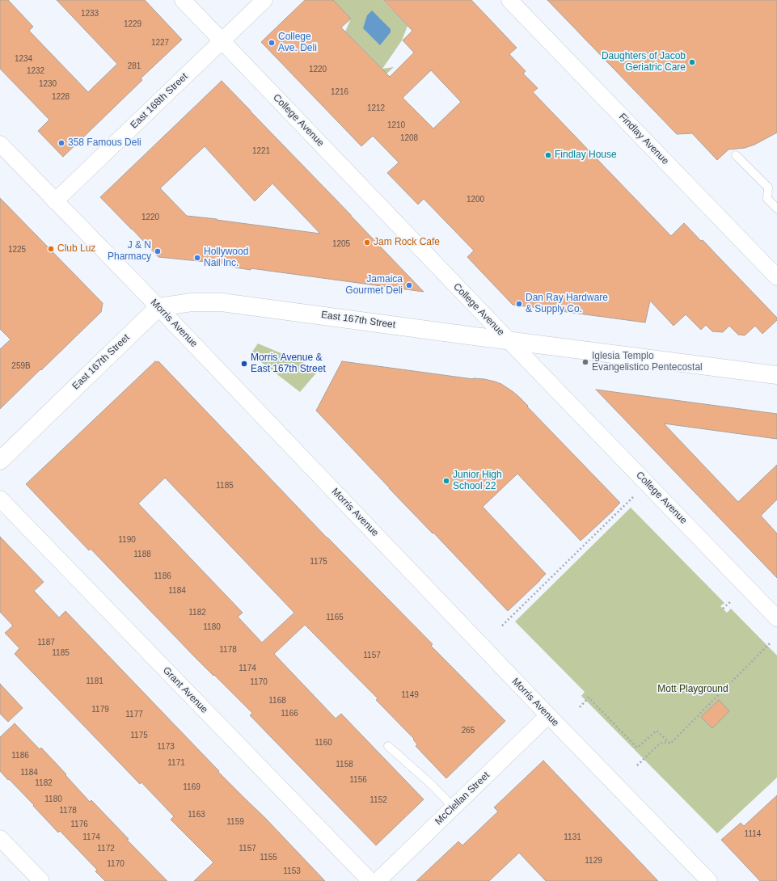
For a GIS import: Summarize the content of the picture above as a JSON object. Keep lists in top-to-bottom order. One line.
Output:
{"streets":{"street":["East 168th Street","College Avenue","Findlay Avenue","East 167th Street","Morris Avenue","Grant Avenue","McClellan Street"]},"crossings":[["East 168th Street","College Avenue"],["East 168th Street","Morris Avenue"],["College Avenue","East 167th Street"],["East 167th Street","Morris Avenue"],["Morris Avenue","McClellan Street"]],"parks":["Mott Playground"],"places":["College Ave. Deli","Daughters of Jacob Geriatric Care","358 Famous Deli","Findlay House","Jam Rock Cafe","Club Luz","J & N Pharmacy","Hollywood Nail Inc.","Jamaica Gourmet Deli","Dan Ray Hardware & Supply Co.","Iglesia Templo Evangelistico Pentecostal","Morris Avenue & East 167th Street","Junior High School 22"],"house_numbers":["1233","1229","1227","1234","281","1220","1232","1230","1216","1228","1212","1210","1208","1221","1200","1220","1205","1225","259B","1185","1190","1188","1175","1186","1184","1182","1165","1180","1187","1178","1185","1157","1174","1181","1170","1149","1168","1179","1166","1177","265","1175","1160","1173","1186","1171","1158","1184","1156","1182","1169","1180","1152","1178","1163","1159","1176","1114","1174","1131","1172","1157","1155","1129","1170","1153"]}
